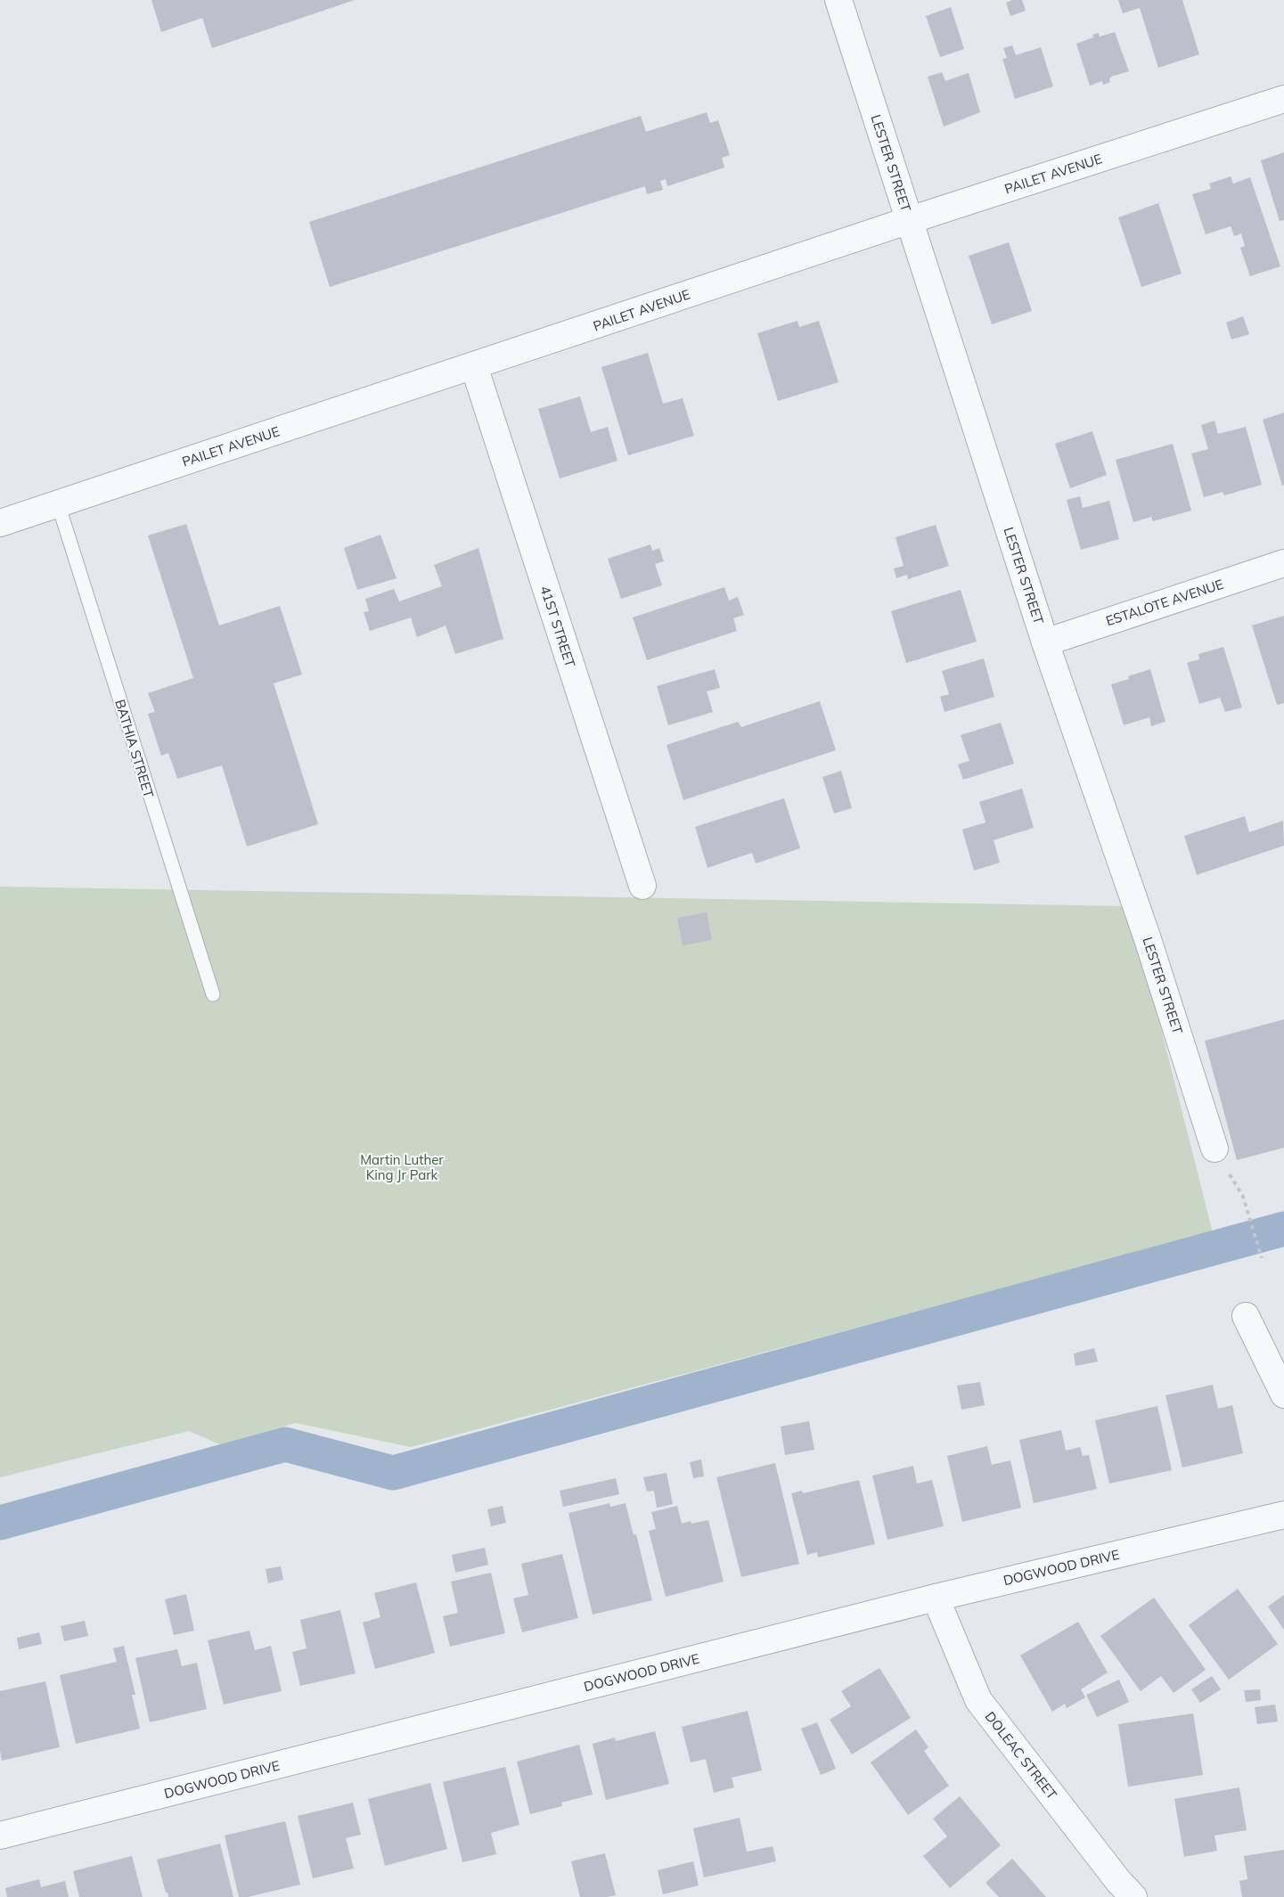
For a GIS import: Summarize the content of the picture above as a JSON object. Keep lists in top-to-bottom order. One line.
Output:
{"streets":{"street":["LESTER STREET","PAILET AVENUE","ESTALOTE AVENUE","41ST STREET","DOGWOOD DRIVE","DOLEAC STREET"],"lane":["BATHIA STREET"]},"crossings":[["LESTER STREET","PAILET AVENUE"],["LESTER STREET","ESTALOTE AVENUE"],["PAILET AVENUE","41ST STREET"],["PAILET AVENUE","BATHIA STREET"],["DOGWOOD DRIVE","DOLEAC STREET"]],"parks":["Martin Luther King Jr Park"]}
